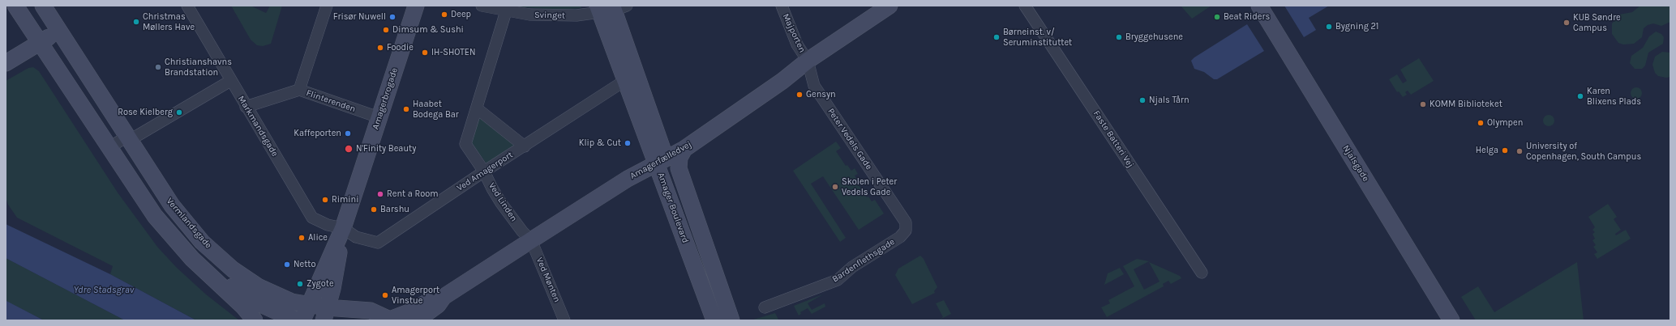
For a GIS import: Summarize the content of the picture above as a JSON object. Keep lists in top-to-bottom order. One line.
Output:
{"streets":{"street":["Svinget","Majporten","Amagerbrogade","Flinterenden","Markmandsgade","Peter Vedels Gade","Faste Batteri Vej","Amagerfælledvej","Njalsgade","Ved Amagerport","Ved Linden","Amager Boulevard","Vermlandsgade","Bardenflethsgade","Ved Mønten"]},"crossings":[["Svinget","Ved Linden"],["Svinget","Amager Boulevard"],["Majporten","Peter Vedels Gade"],["Majporten","Amagerfælledvej"],["Amagerbrogade","Flinterenden"],["Amagerbrogade","Markmandsgade"],["Amagerbrogade","Ved Amagerport"],["Amagerbrogade","Vermlandsgade"],["Flinterenden","Markmandsgade"],["Markmandsgade","Ved Amagerport"],["Peter Vedels Gade","Amagerfælledvej"],["Peter Vedels Gade","Bardenflethsgade"],["Amagerfælledvej","Ved Linden"],["Amagerfælledvej","Amager Boulevard"],["Amagerfælledvej","Ved Mønten"],["Ved Amagerport","Ved Linden"],["Ved Amagerport","Amager Boulevard"],["Ved Linden","Ved Mønten"]],"water":["Ydre Stadsgrav"],"places":["Deep","Frisør Nuwell","Beat Riders","Christmas Møllers Have","KUB Søndre Campus","Bygning 21","Dimsum & Sushi","Børneinst. v/ Seruminstituttet","Bryggehusene","Foodie","IH-SHOTEN","Christianshavns Brandstation","Gensyn","Karen Blixens Plads","Njals Tårn","KOMM Biblioteket","Haabet Bodega Bar","Rose Kielberg","Olympen","Kaffeporten","Klip & Cut","N'Finity Beauty","Helga","University of Copenhagen, South Campus","Skolen i Peter Vedels Gade","Rent a Room","Rimini","Barshu","Alice","Netto","Zygote","Amagerport Vinstue"]}
